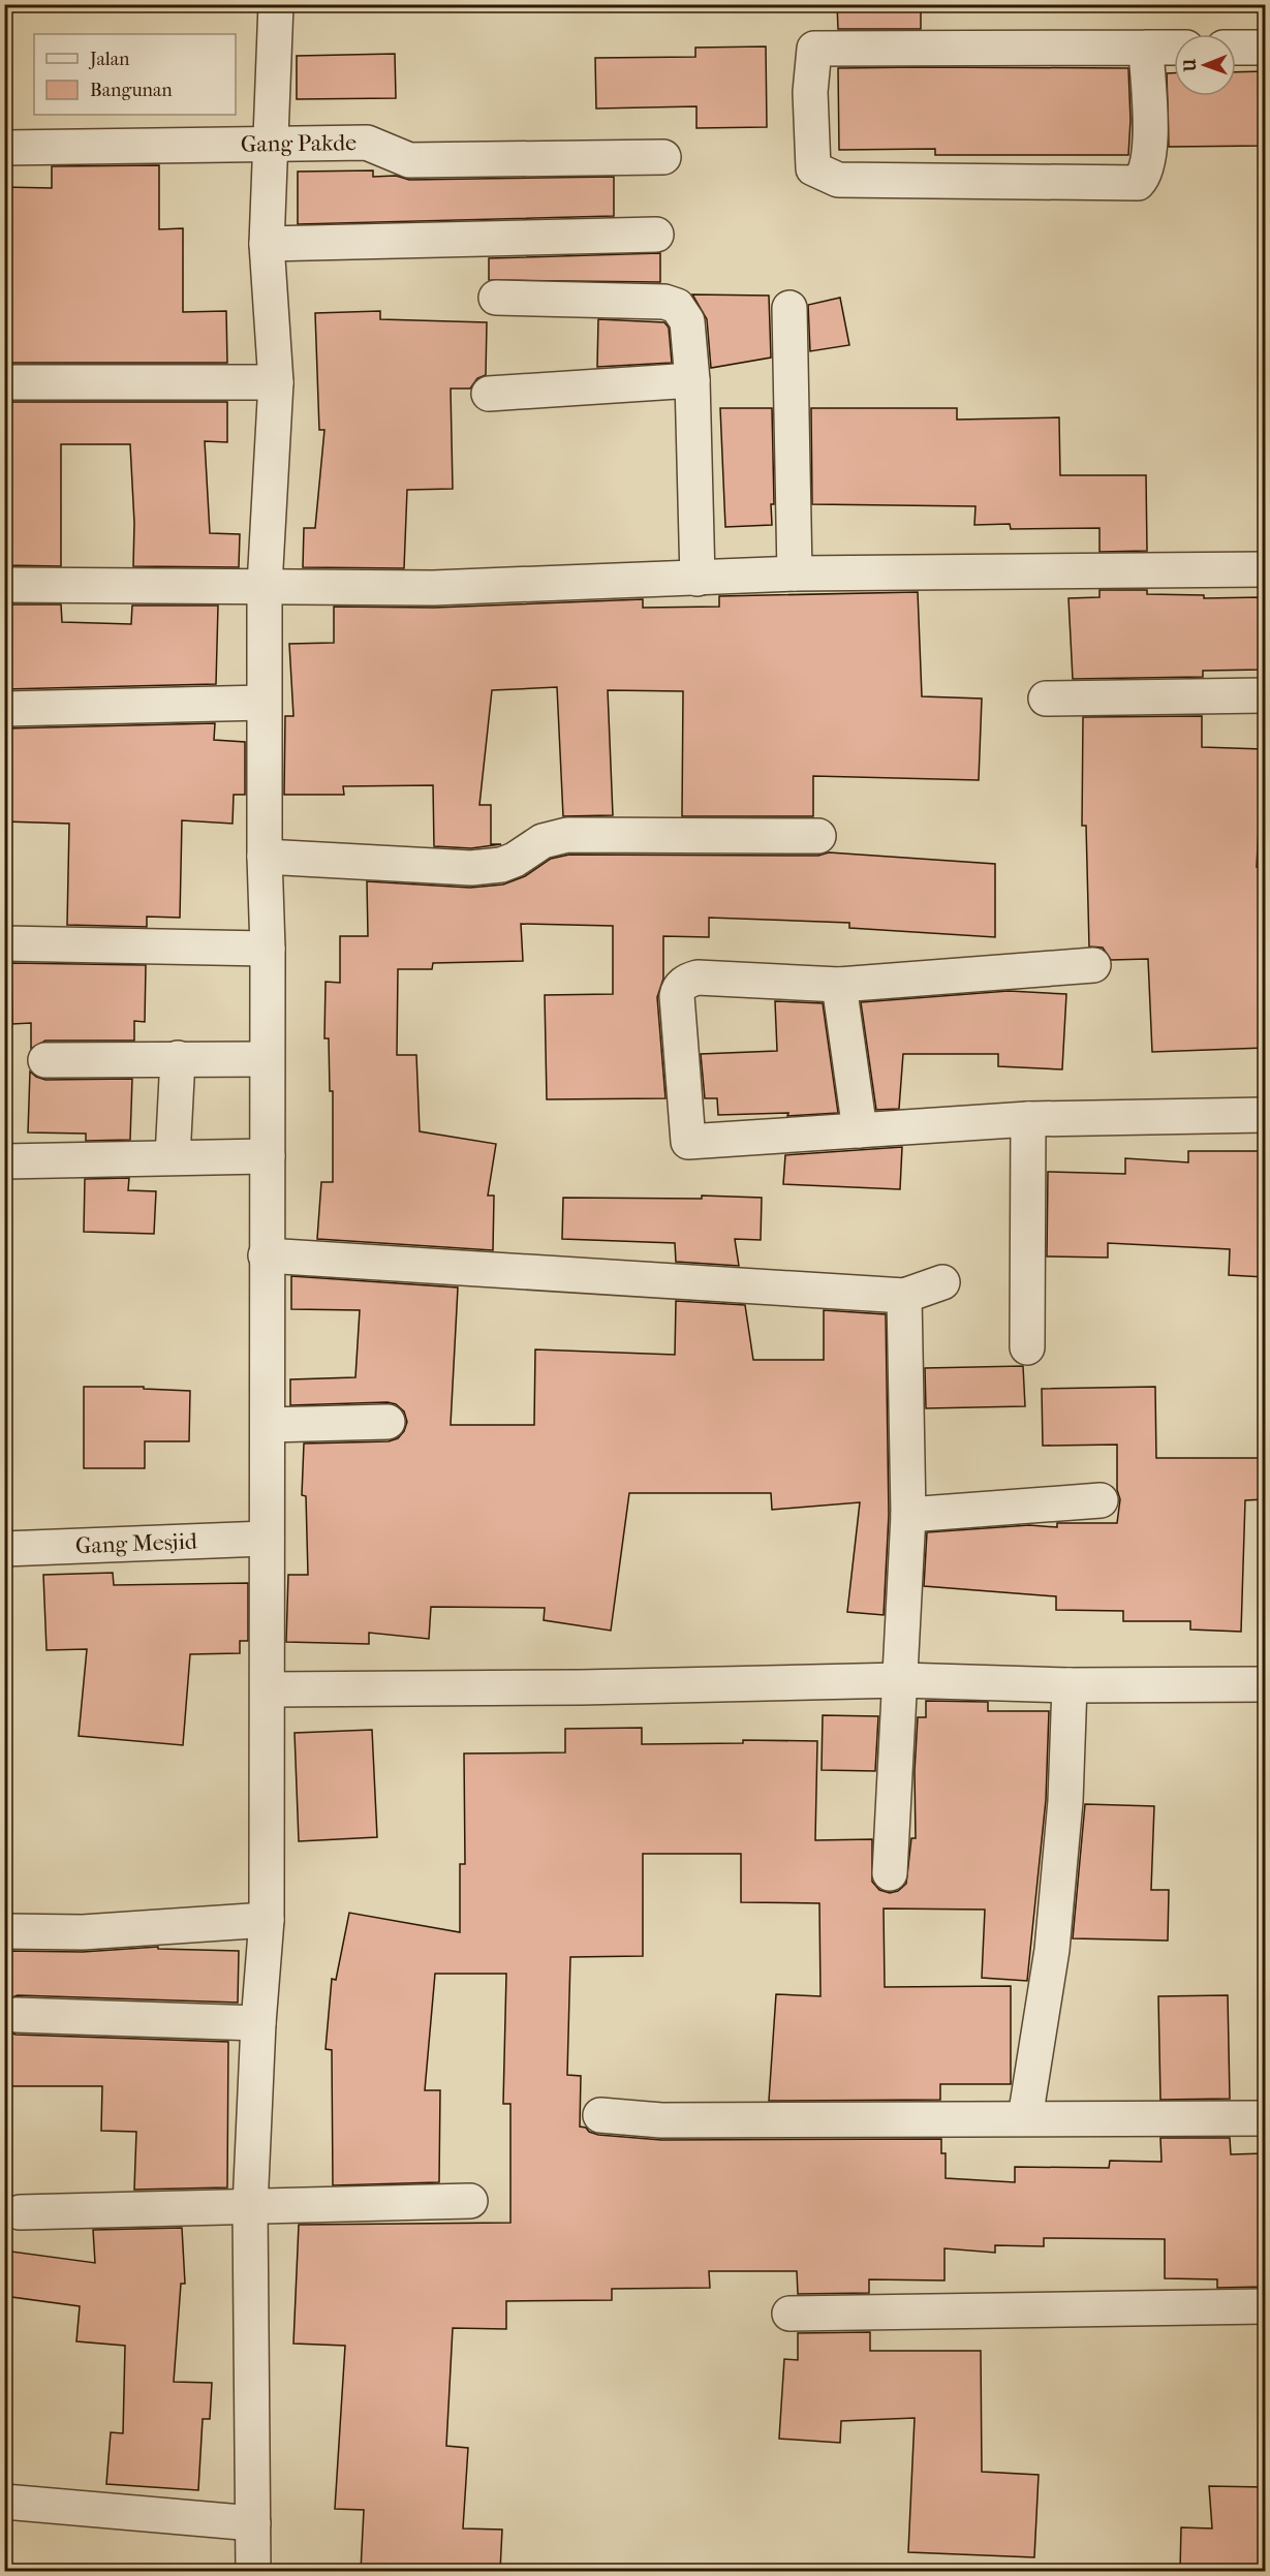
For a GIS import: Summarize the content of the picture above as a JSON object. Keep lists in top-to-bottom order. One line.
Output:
{"streets":{"street":["Gang Pakde","Gang Mesjid"]},"legend":["Jalan","Bangunan"],"north":"left"}
